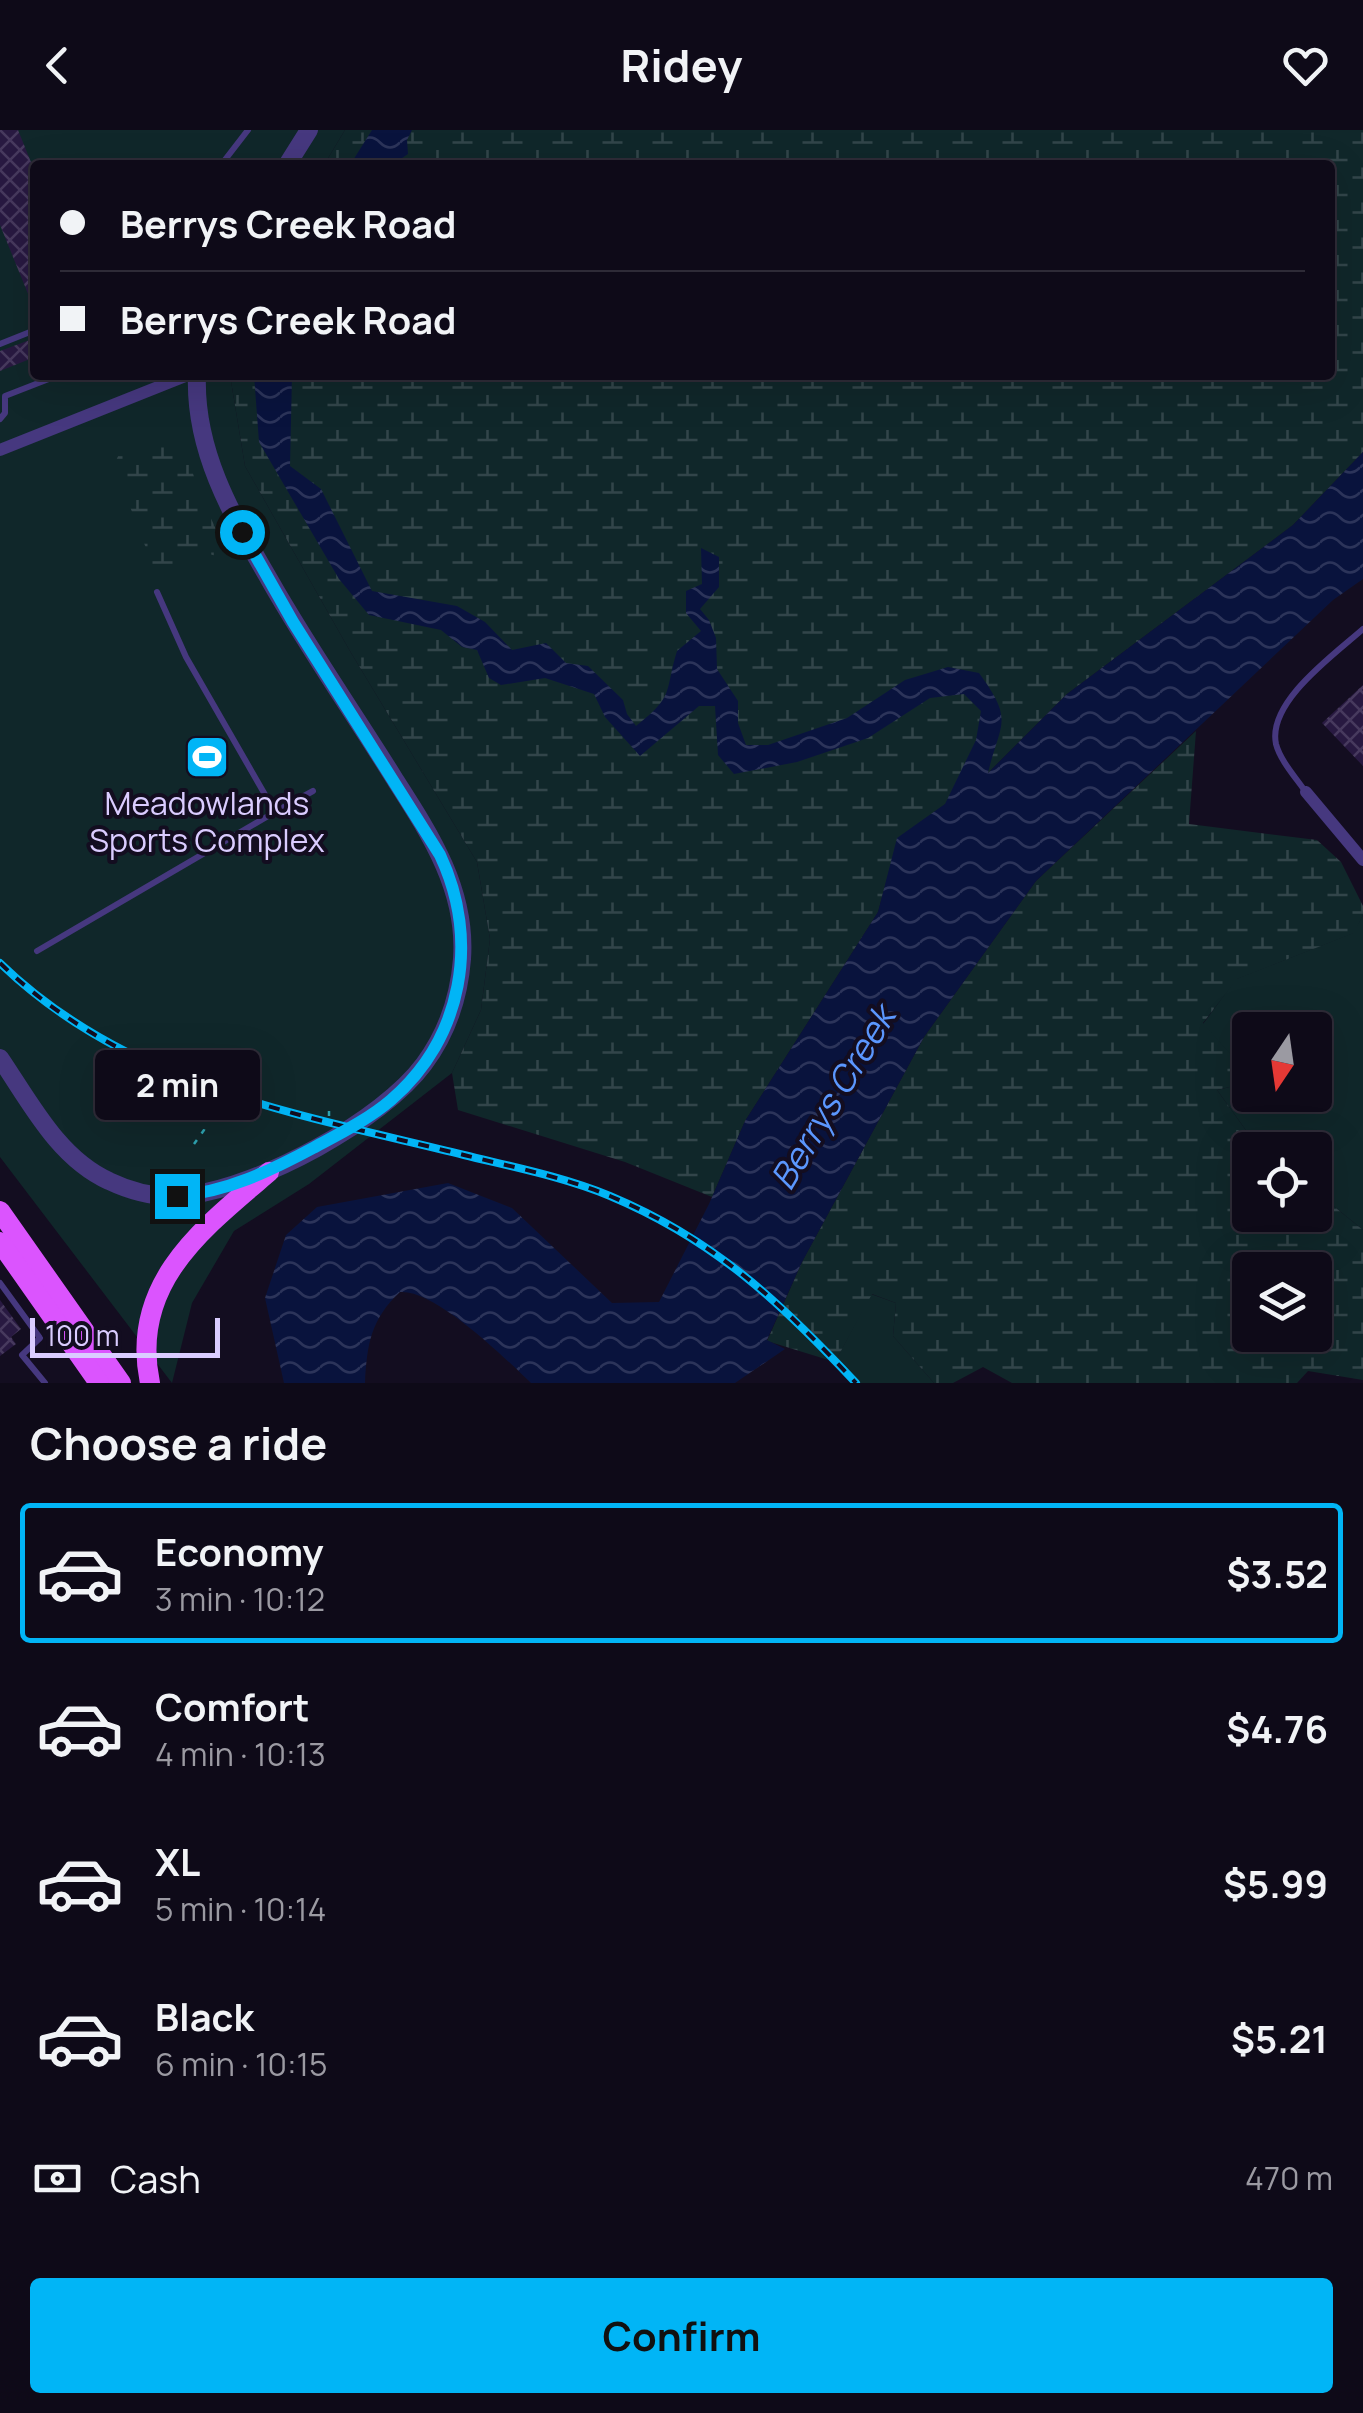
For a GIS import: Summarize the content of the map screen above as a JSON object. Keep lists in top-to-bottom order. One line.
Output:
{"water":["Berrys Creek"],"places":{"sports":["Meadowlands Sports Complex"]},"scale_bar":"100 m","north":"bottom","page":{"header":"Ridey","banner":["Berrys Creek Road","Berrys Creek Road"],"bubble":"2 min","scale":"100 m","heading":"Choose a ride","list":[{"name":"Economy","note":"3 min · 10:12","value":"$3.52"},{"name":"Comfort","note":"4 min · 10:13","value":"$4.76"},{"name":"XL","note":"5 min · 10:14","value":"$5.99"},{"name":"Black","note":"6 min · 10:15","value":"$5.21"}],"pay":["Cash","470 m"],"buttons":"Confirm"}}
